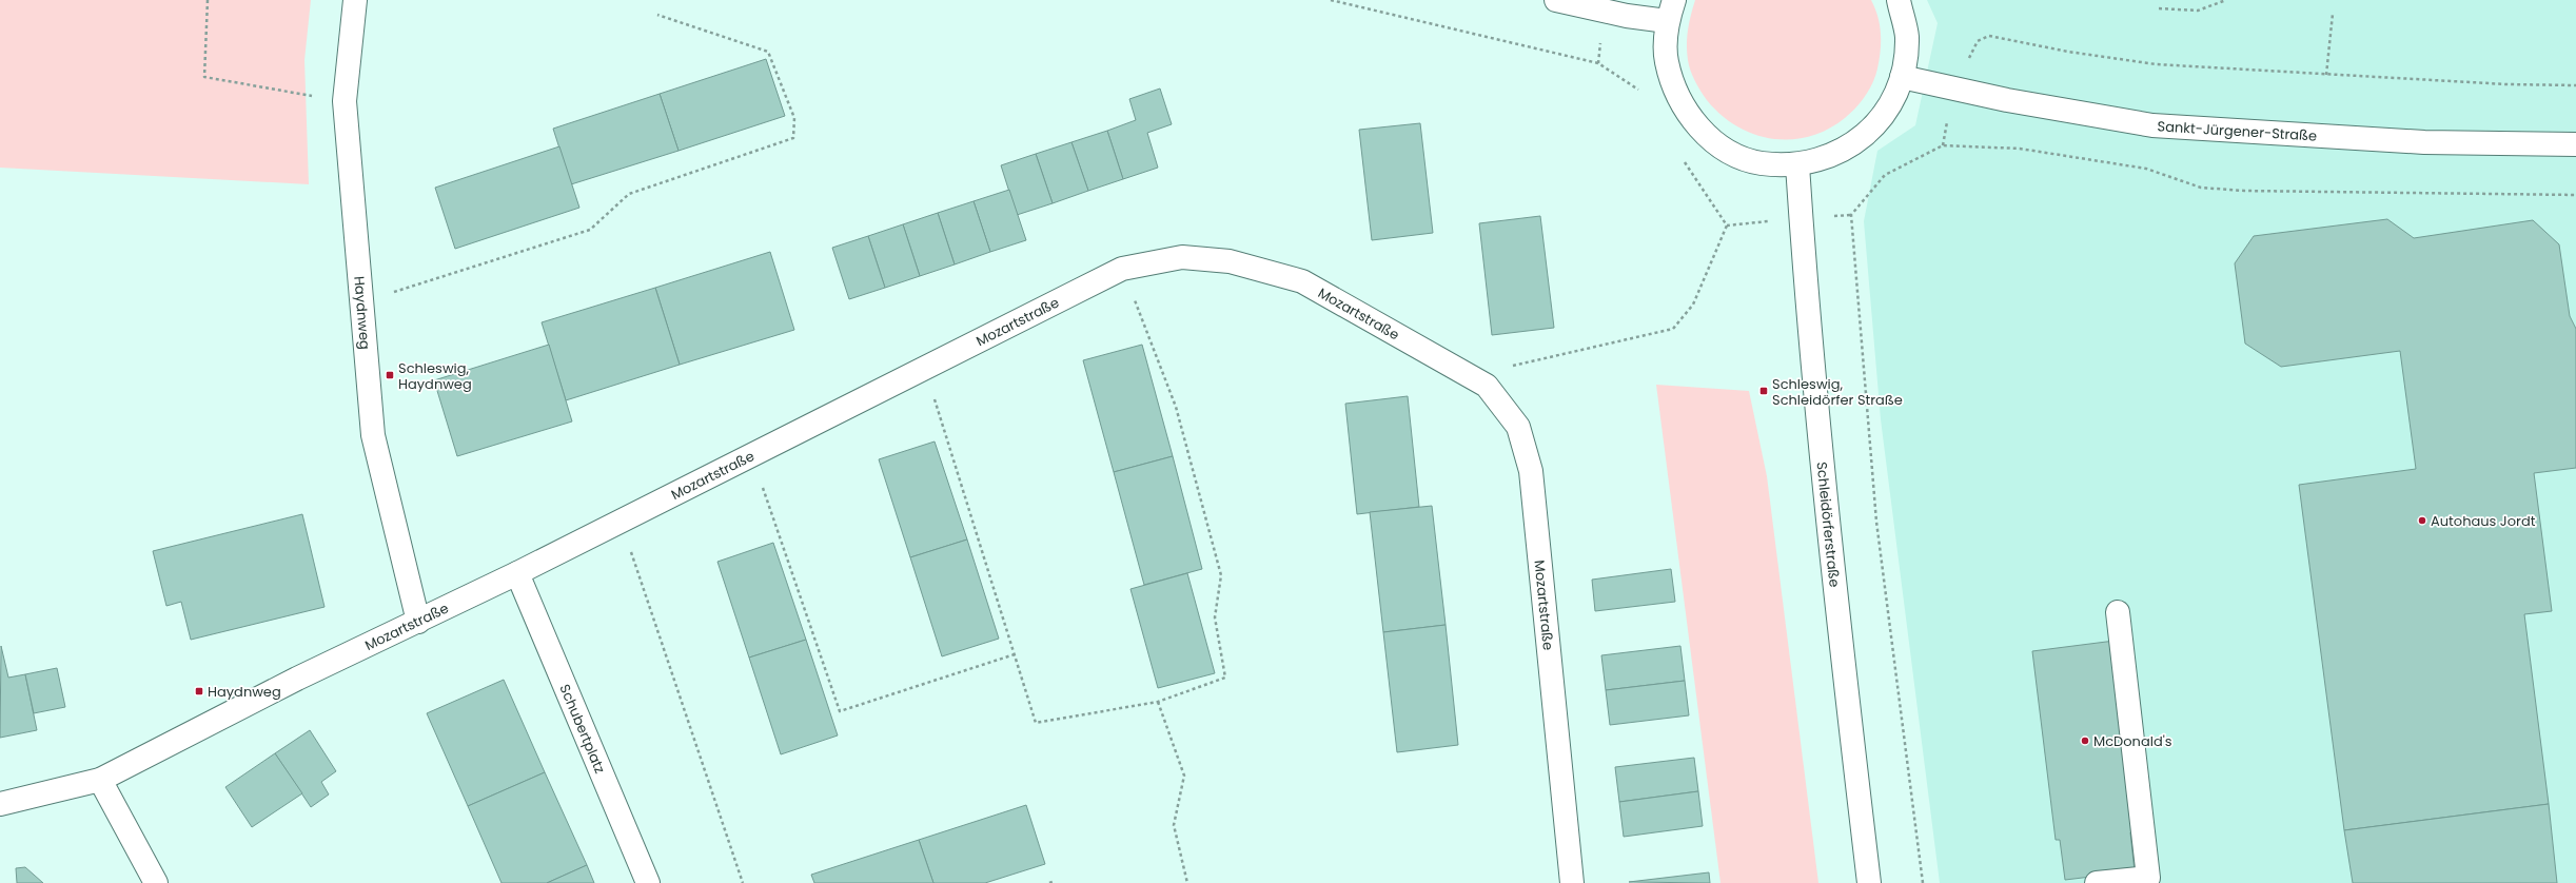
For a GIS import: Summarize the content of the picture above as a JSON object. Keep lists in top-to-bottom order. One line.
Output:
{"streets":{"street":["Sankt-Jürgener-Straße","Haydnweg","Mozartstraße","Schleidörferstraße","Schubertplatz"]},"crossings":[["Haydnweg","Mozartstraße"],["Mozartstraße","Schubertplatz"]],"places":{"transit":["Schleswig, Haydnweg","Schleswig, Schleidörfer Straße","Haydnweg"],"other":["Autohaus Jordt","McDonald's"]}}
